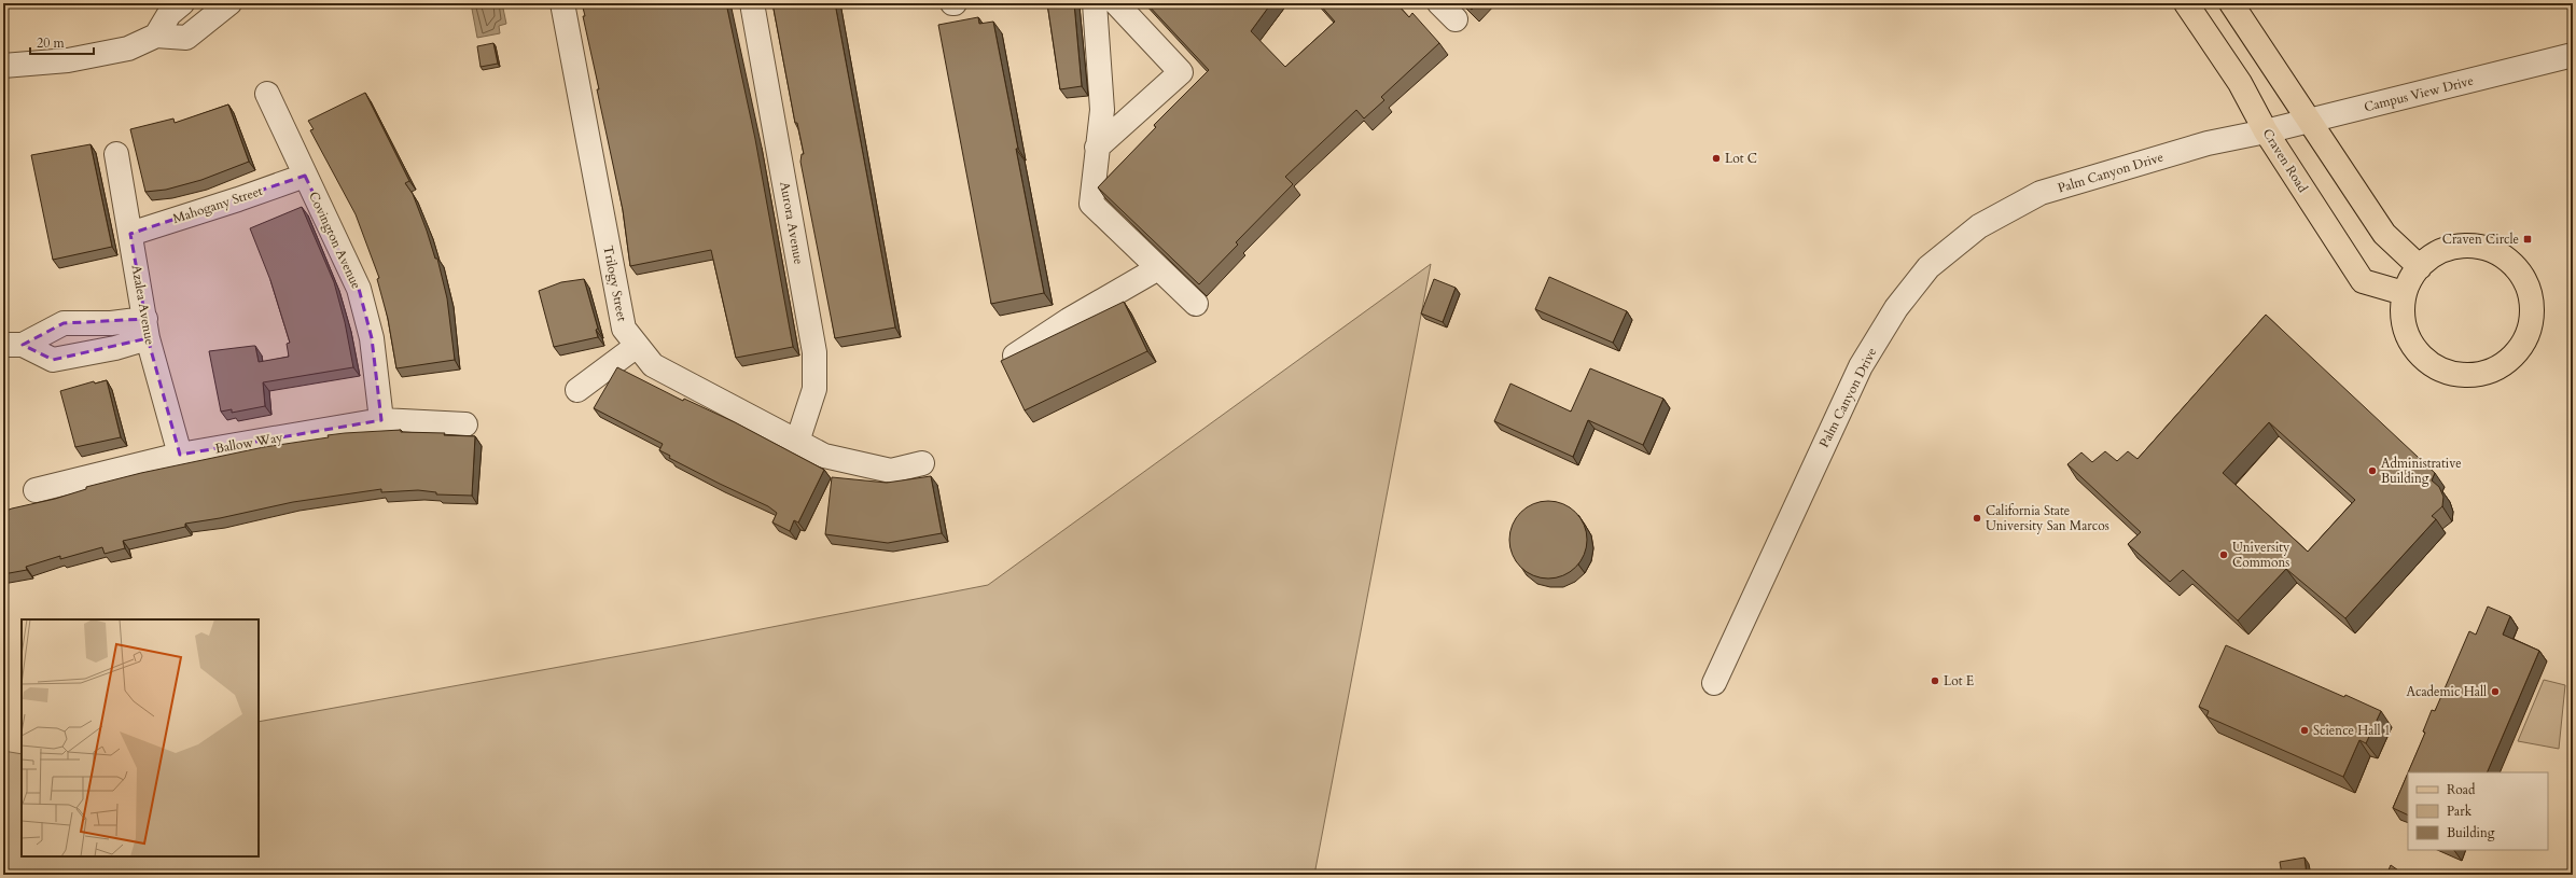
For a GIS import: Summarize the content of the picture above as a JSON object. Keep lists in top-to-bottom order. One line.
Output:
{"streets":{"main road":["Craven Road"],"street":["Campus View Drive","Palm Canyon Drive","Mahogany Street","Aurora Avenue","Covington Avenue","Trilogy Street","Azalea Avenue","Ballow Way"]},"crossings":[["Campus View Drive","Craven Road"],["Campus View Drive","Palm Canyon Drive"],["Craven Road","Palm Canyon Drive"],["Mahogany Street","Covington Avenue"],["Mahogany Street","Azalea Avenue"],["Aurora Avenue","Trilogy Street"],["Covington Avenue","Ballow Way"],["Azalea Avenue","Ballow Way"]],"places":{"other":["Lot C","Administrative Building","California State University San Marcos","University Commons","Lot E","Academic Hall","Science Hall 1"],"transit":["Craven Circle"]},"legend":["Road","Park","Building"],"scale_bar":"20 m"}
